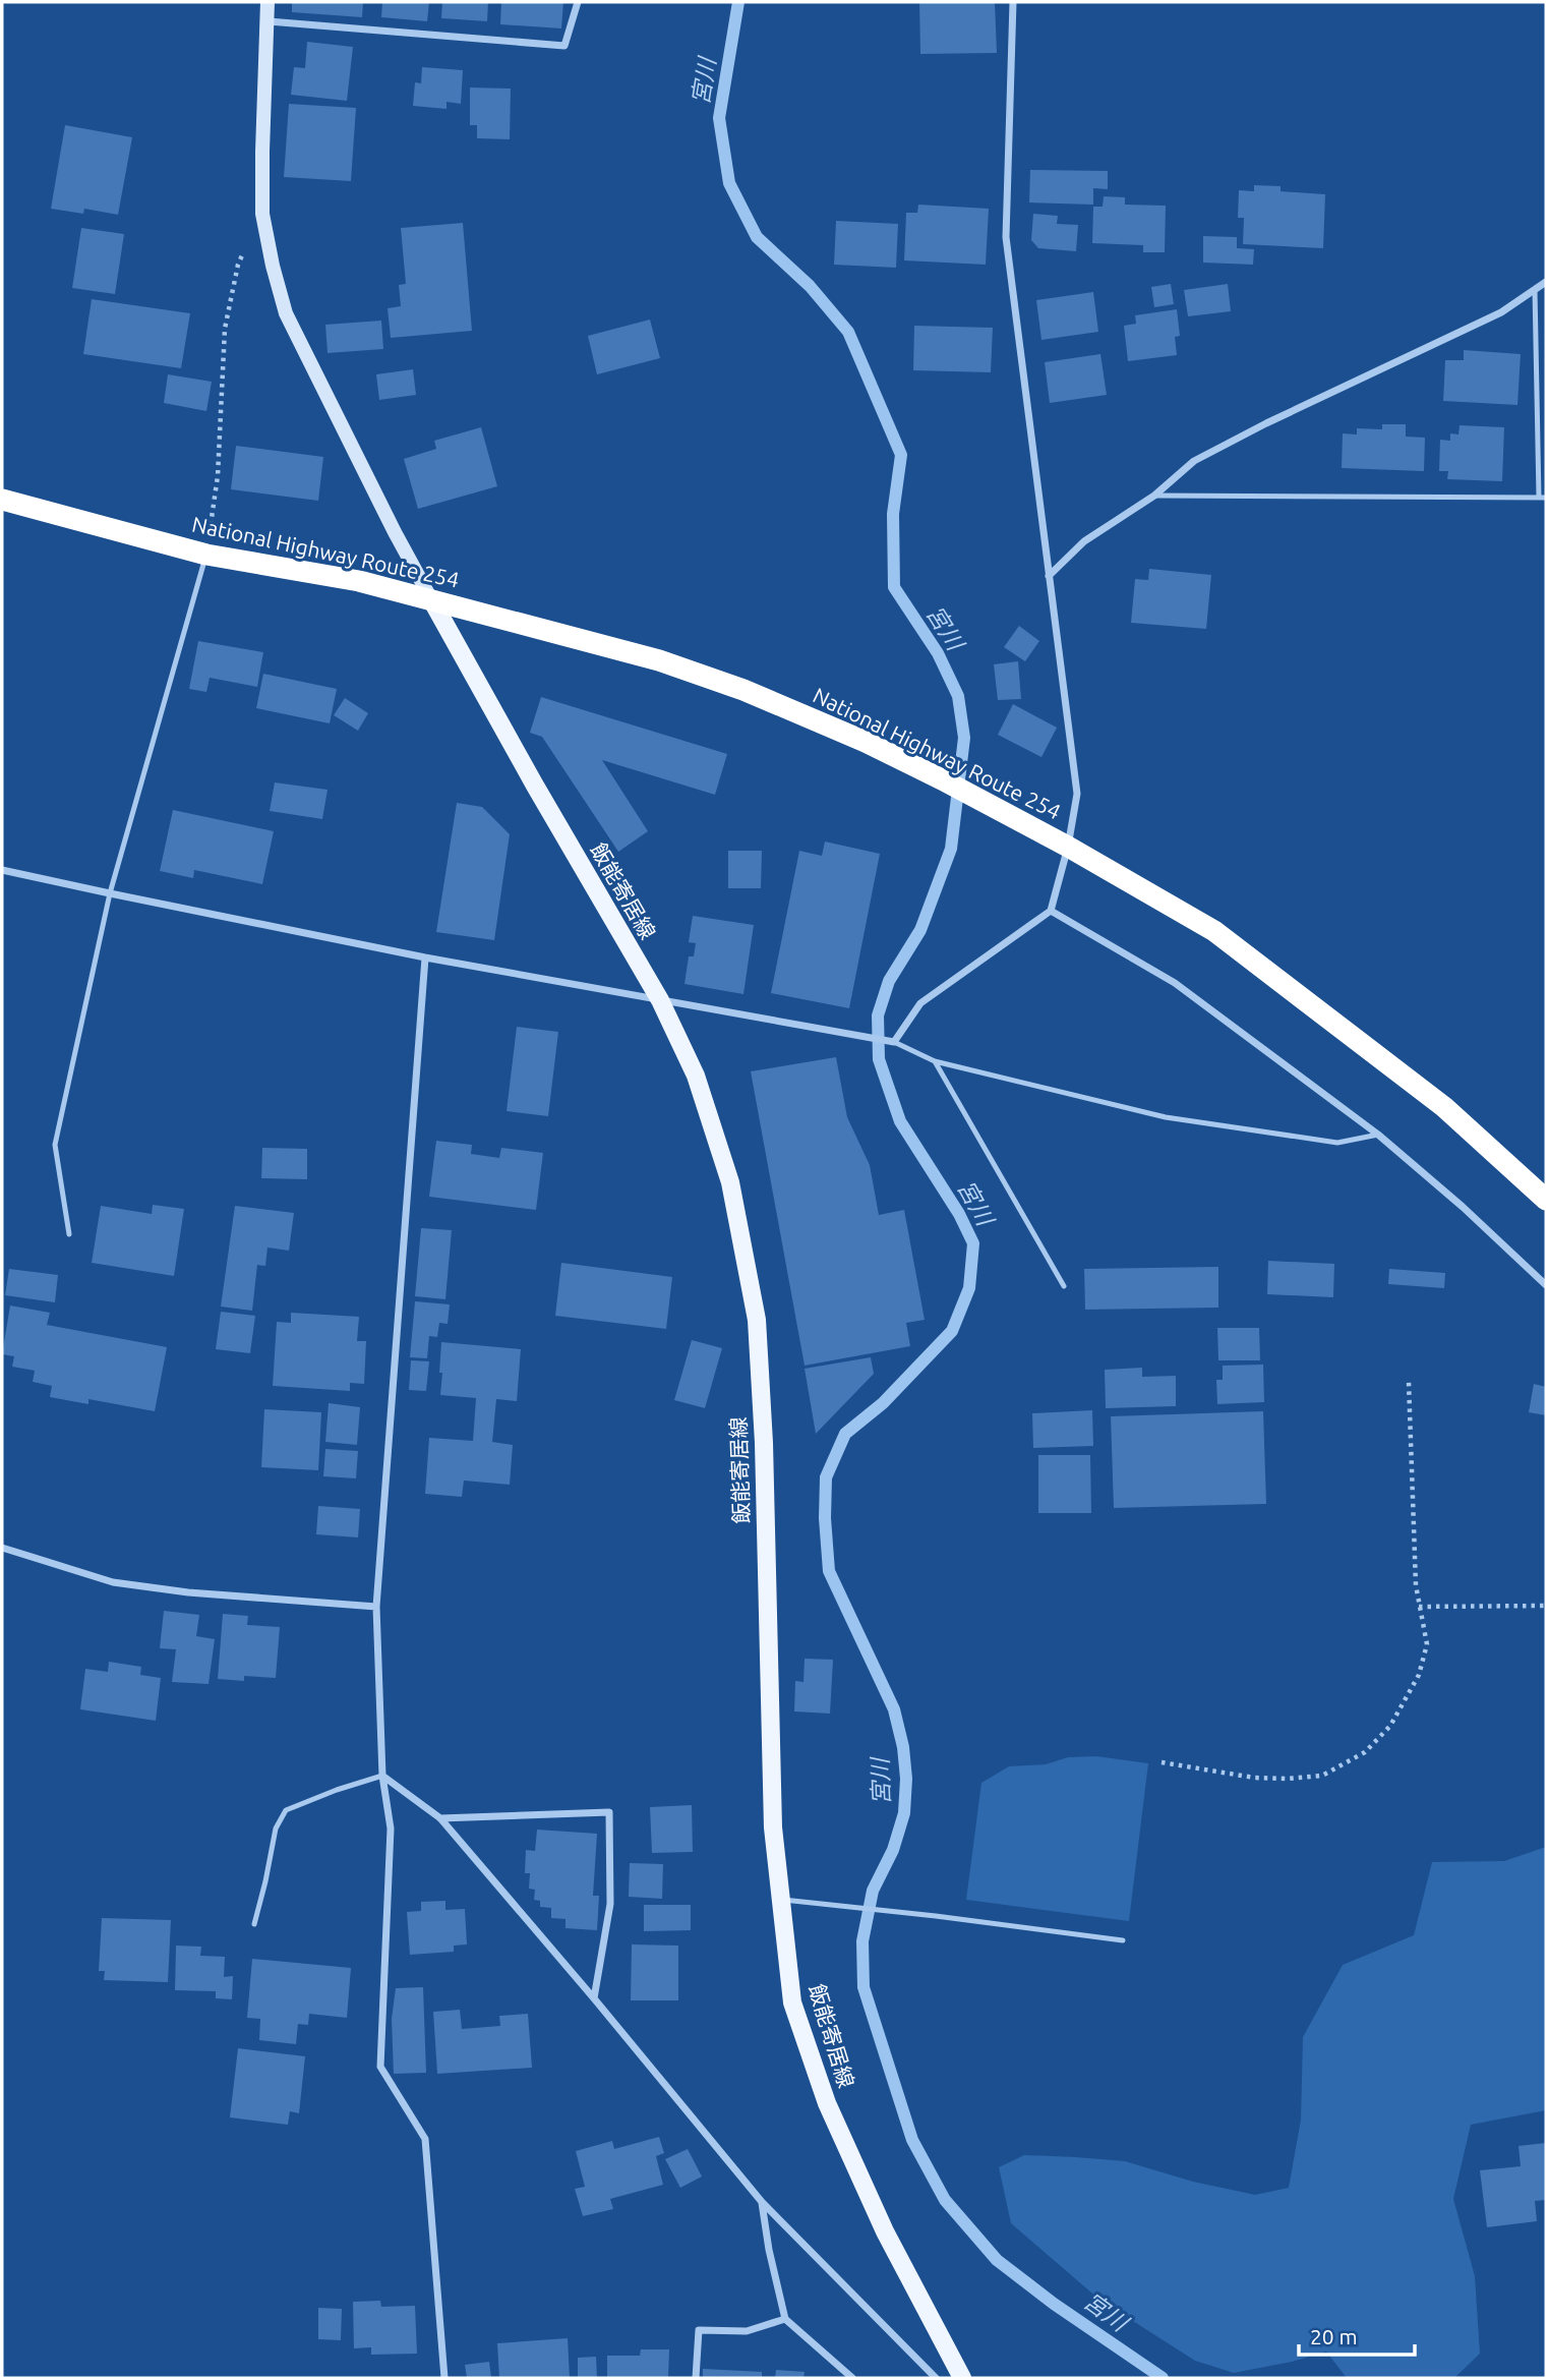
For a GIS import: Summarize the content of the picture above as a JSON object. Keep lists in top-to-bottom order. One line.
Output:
{"streets":{"highway":["National Highway Route 254"],"main road":["飯能寄居線"]},"crossings":[["National Highway Route 254","飯能寄居線"]],"water":["宮川"],"scale_bar":"20 m"}
